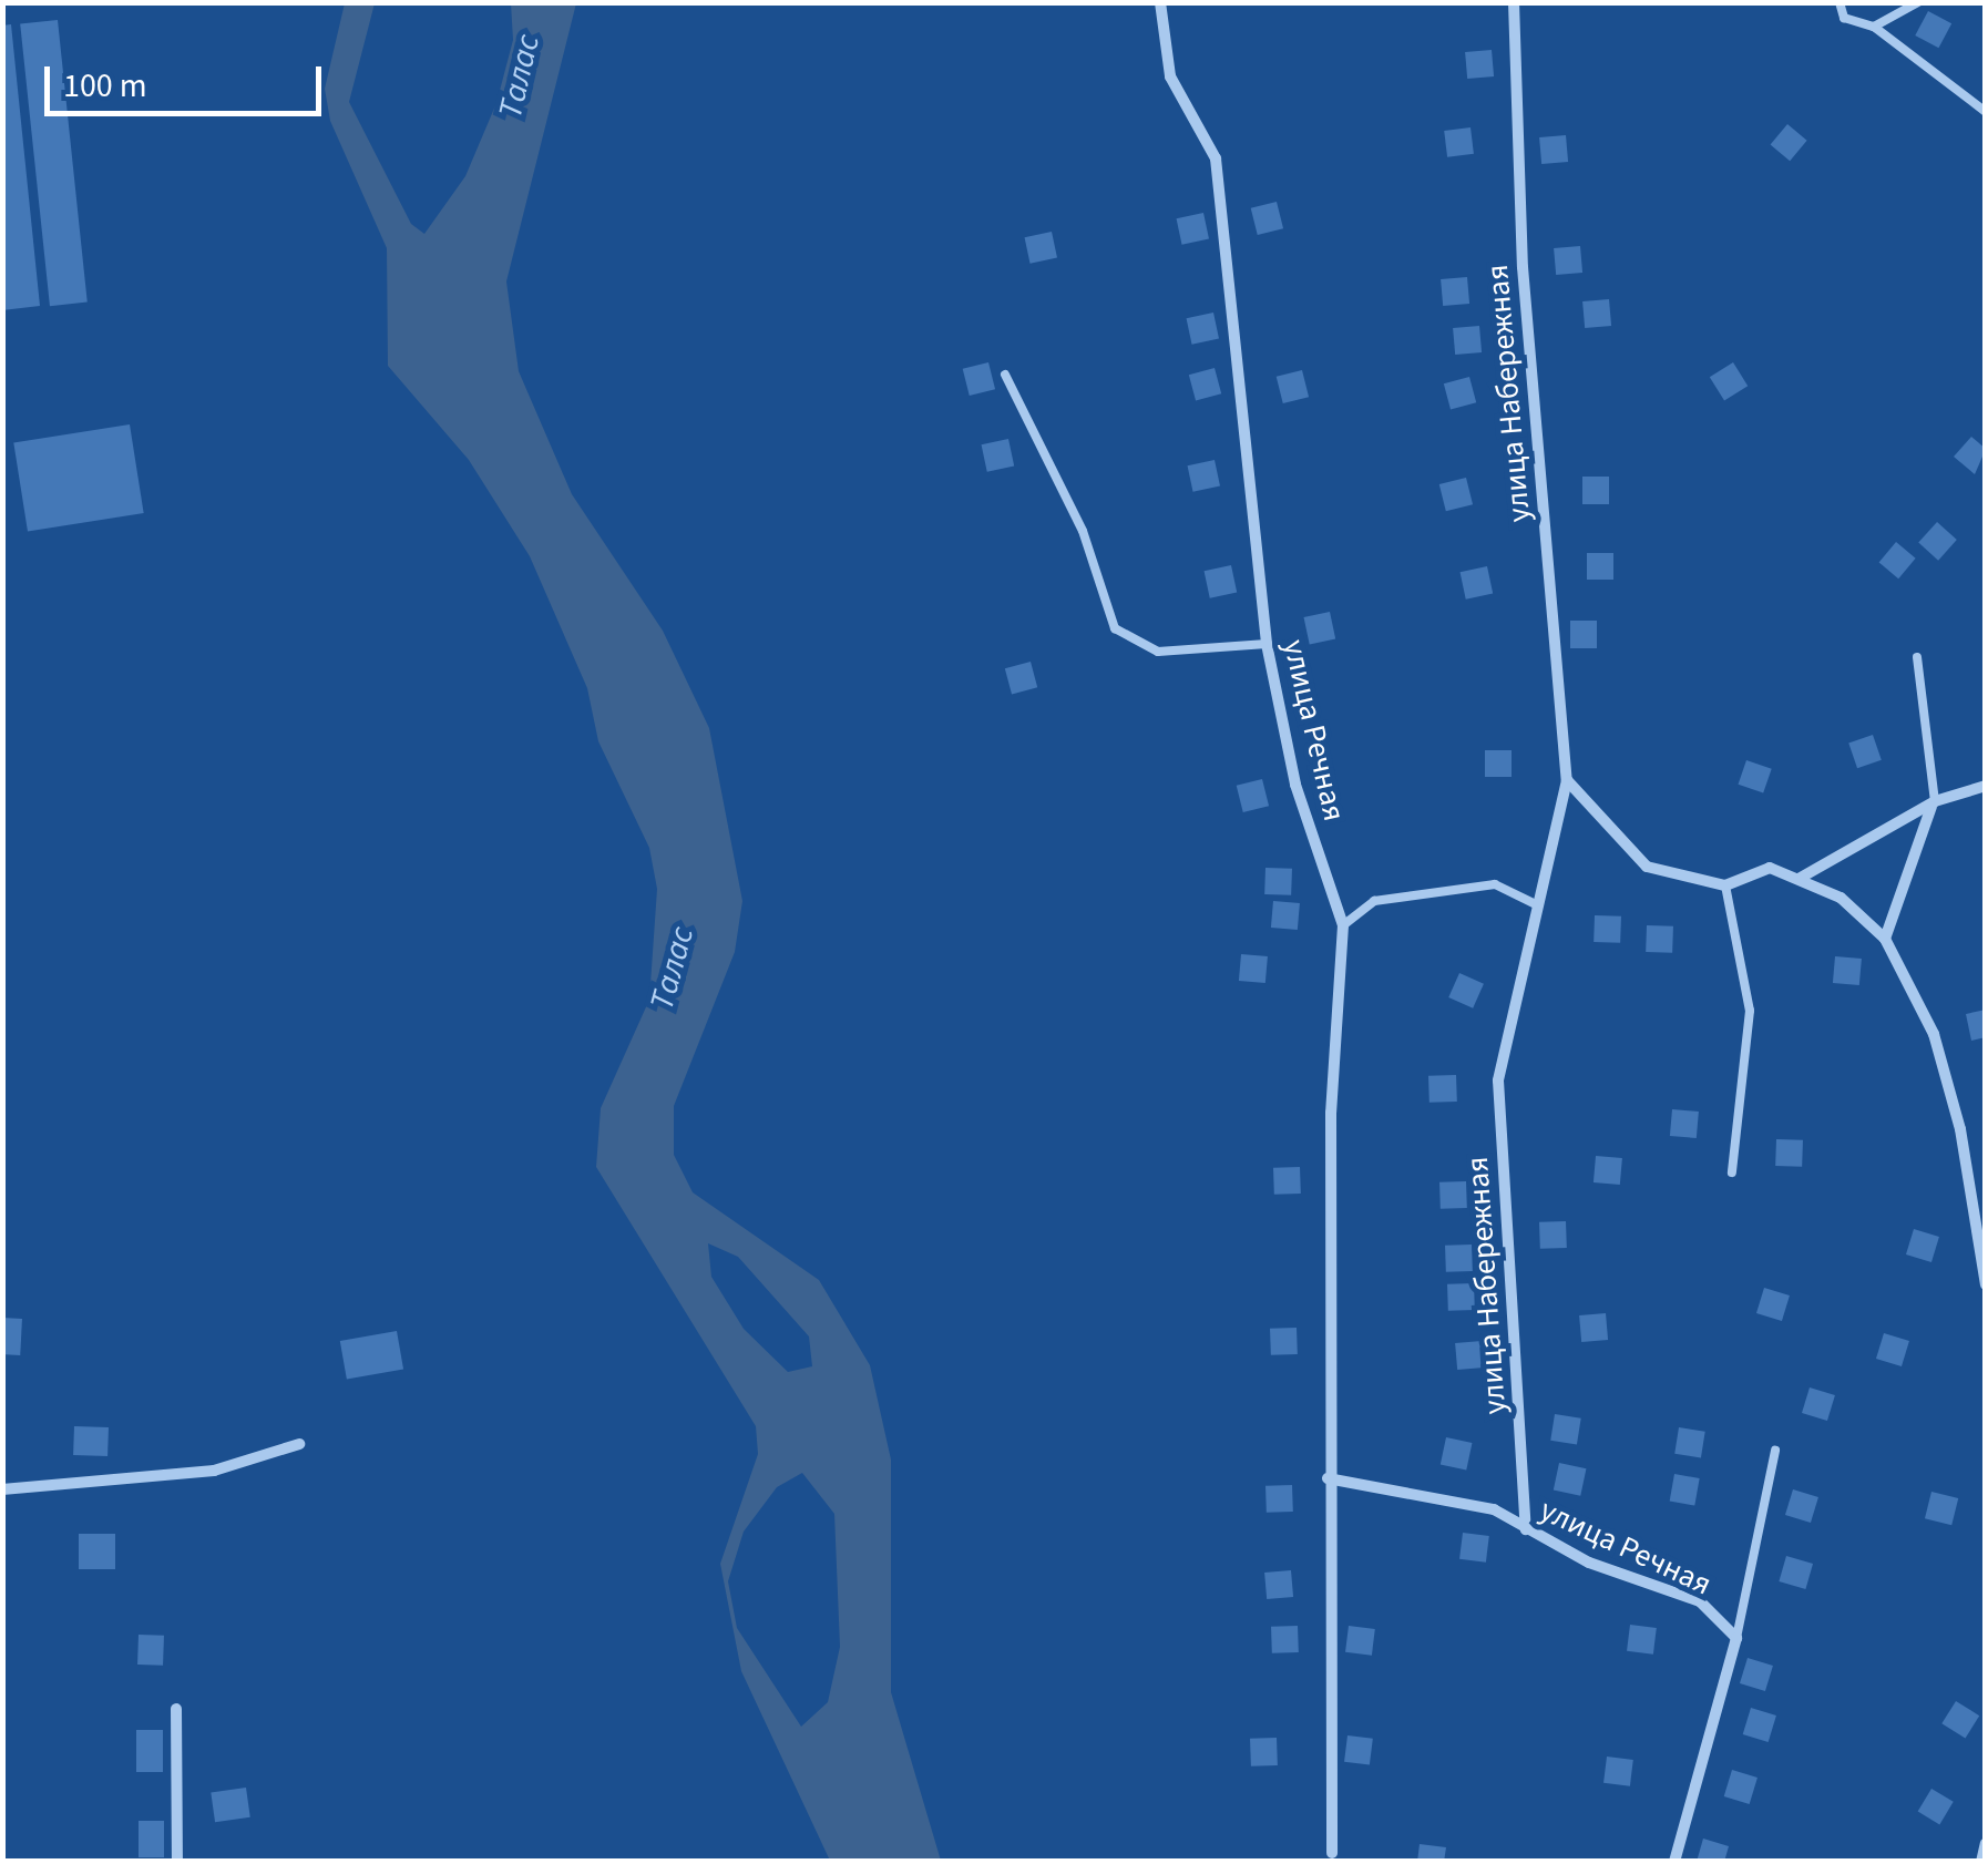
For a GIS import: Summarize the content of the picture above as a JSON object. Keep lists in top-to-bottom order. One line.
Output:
{"streets":{"street":["улица Набережная","улица Речная"]},"crossings":[["улица Набережная","улица Речная"]],"water":["Талас"],"scale_bar":"100 m"}
